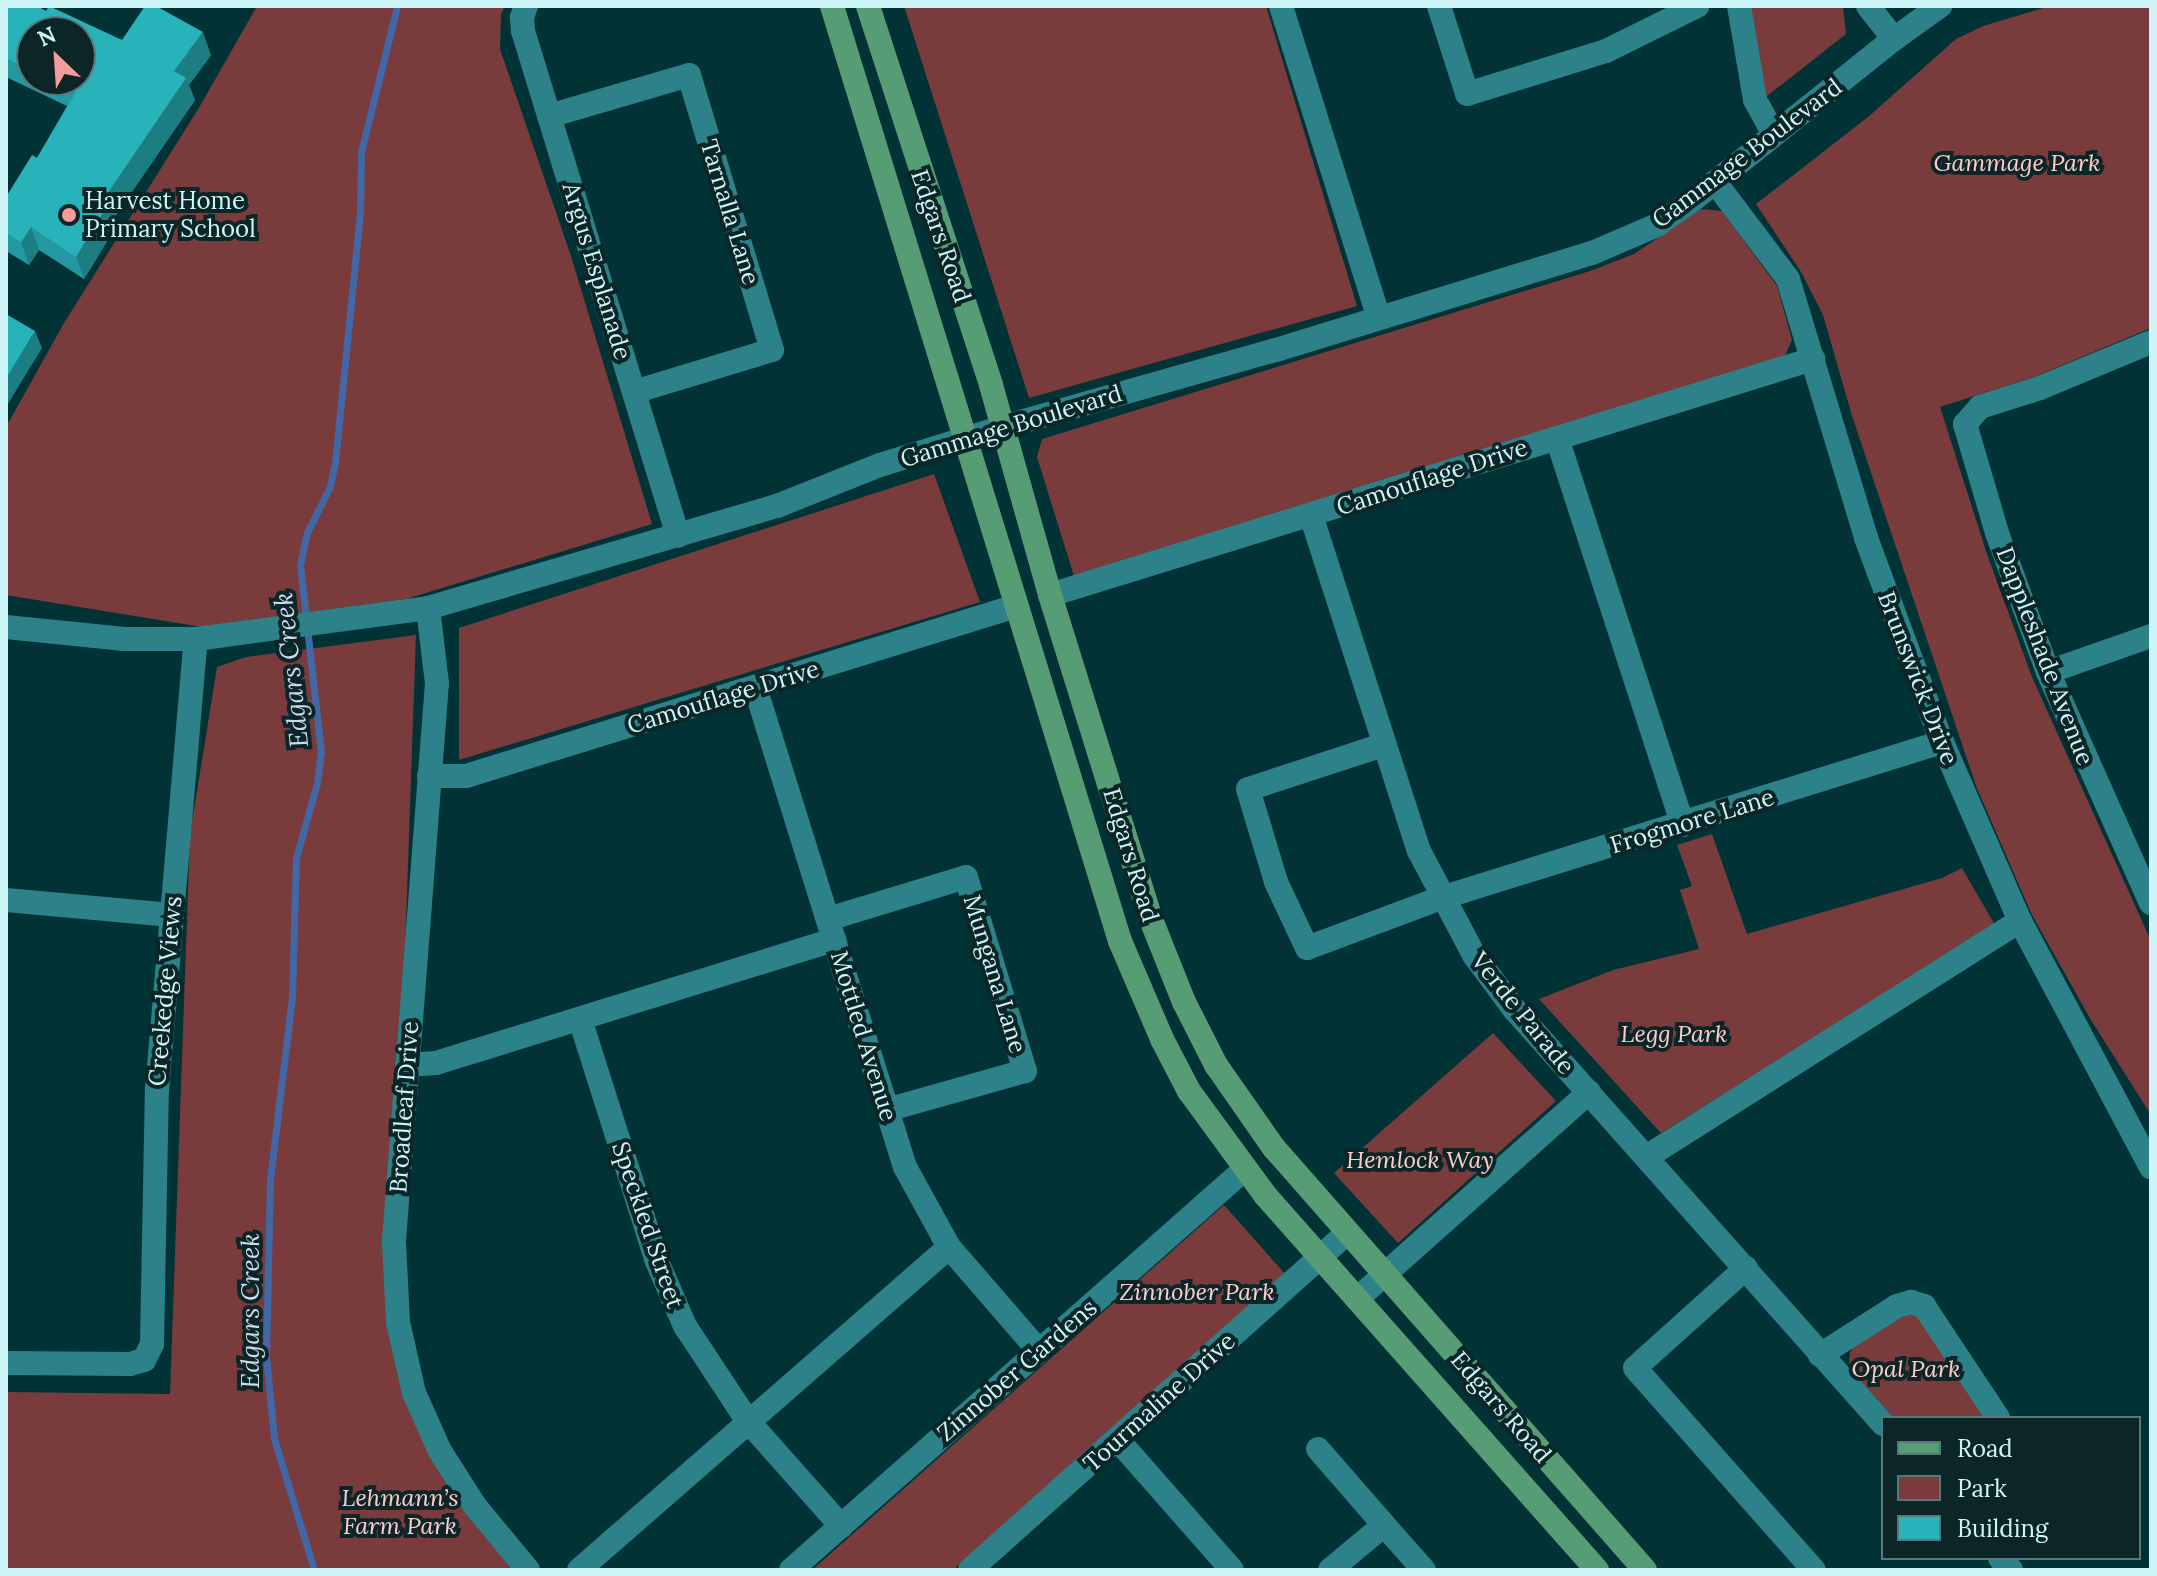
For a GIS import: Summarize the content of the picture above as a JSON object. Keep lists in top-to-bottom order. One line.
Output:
{"streets":{"main road":["Edgars Road"],"street":["Gammage Boulevard","Tarnalla Lane","Argus Esplanade","Camouflage Drive","Dappleshade Avenue","Brunswick Drive","Frogmore Lane","Mungana Lane","Creekedge Views","Verde Parade","Mottled Avenue","Broadleaf Drive","Speckled Street","Zinnober Gardens","Tourmaline Drive"]},"crossings":[["Gammage Boulevard","Edgars Road"],["Gammage Boulevard","Argus Esplanade"],["Gammage Boulevard","Brunswick Drive"],["Gammage Boulevard","Creekedge Views"],["Gammage Boulevard","Broadleaf Drive"],["Tarnalla Lane","Argus Esplanade"],["Edgars Road","Camouflage Drive"],["Edgars Road","Zinnober Gardens"],["Edgars Road","Tourmaline Drive"],["Camouflage Drive","Brunswick Drive"],["Camouflage Drive","Verde Parade"],["Camouflage Drive","Mottled Avenue"],["Camouflage Drive","Broadleaf Drive"],["Brunswick Drive","Frogmore Lane"],["Frogmore Lane","Verde Parade"],["Mungana Lane","Mottled Avenue"],["Mottled Avenue","Zinnober Gardens"],["Speckled Street","Zinnober Gardens"]],"water":["Edgars Creek"],"parks":["Gammage Park","Legg Park","Hemlock Way","Zinnober Park","Opal Park","Lehmann’s Farm Park"],"places":["Harvest Home Primary School"],"legend":["Road","Park","Building"],"north":"top left"}
